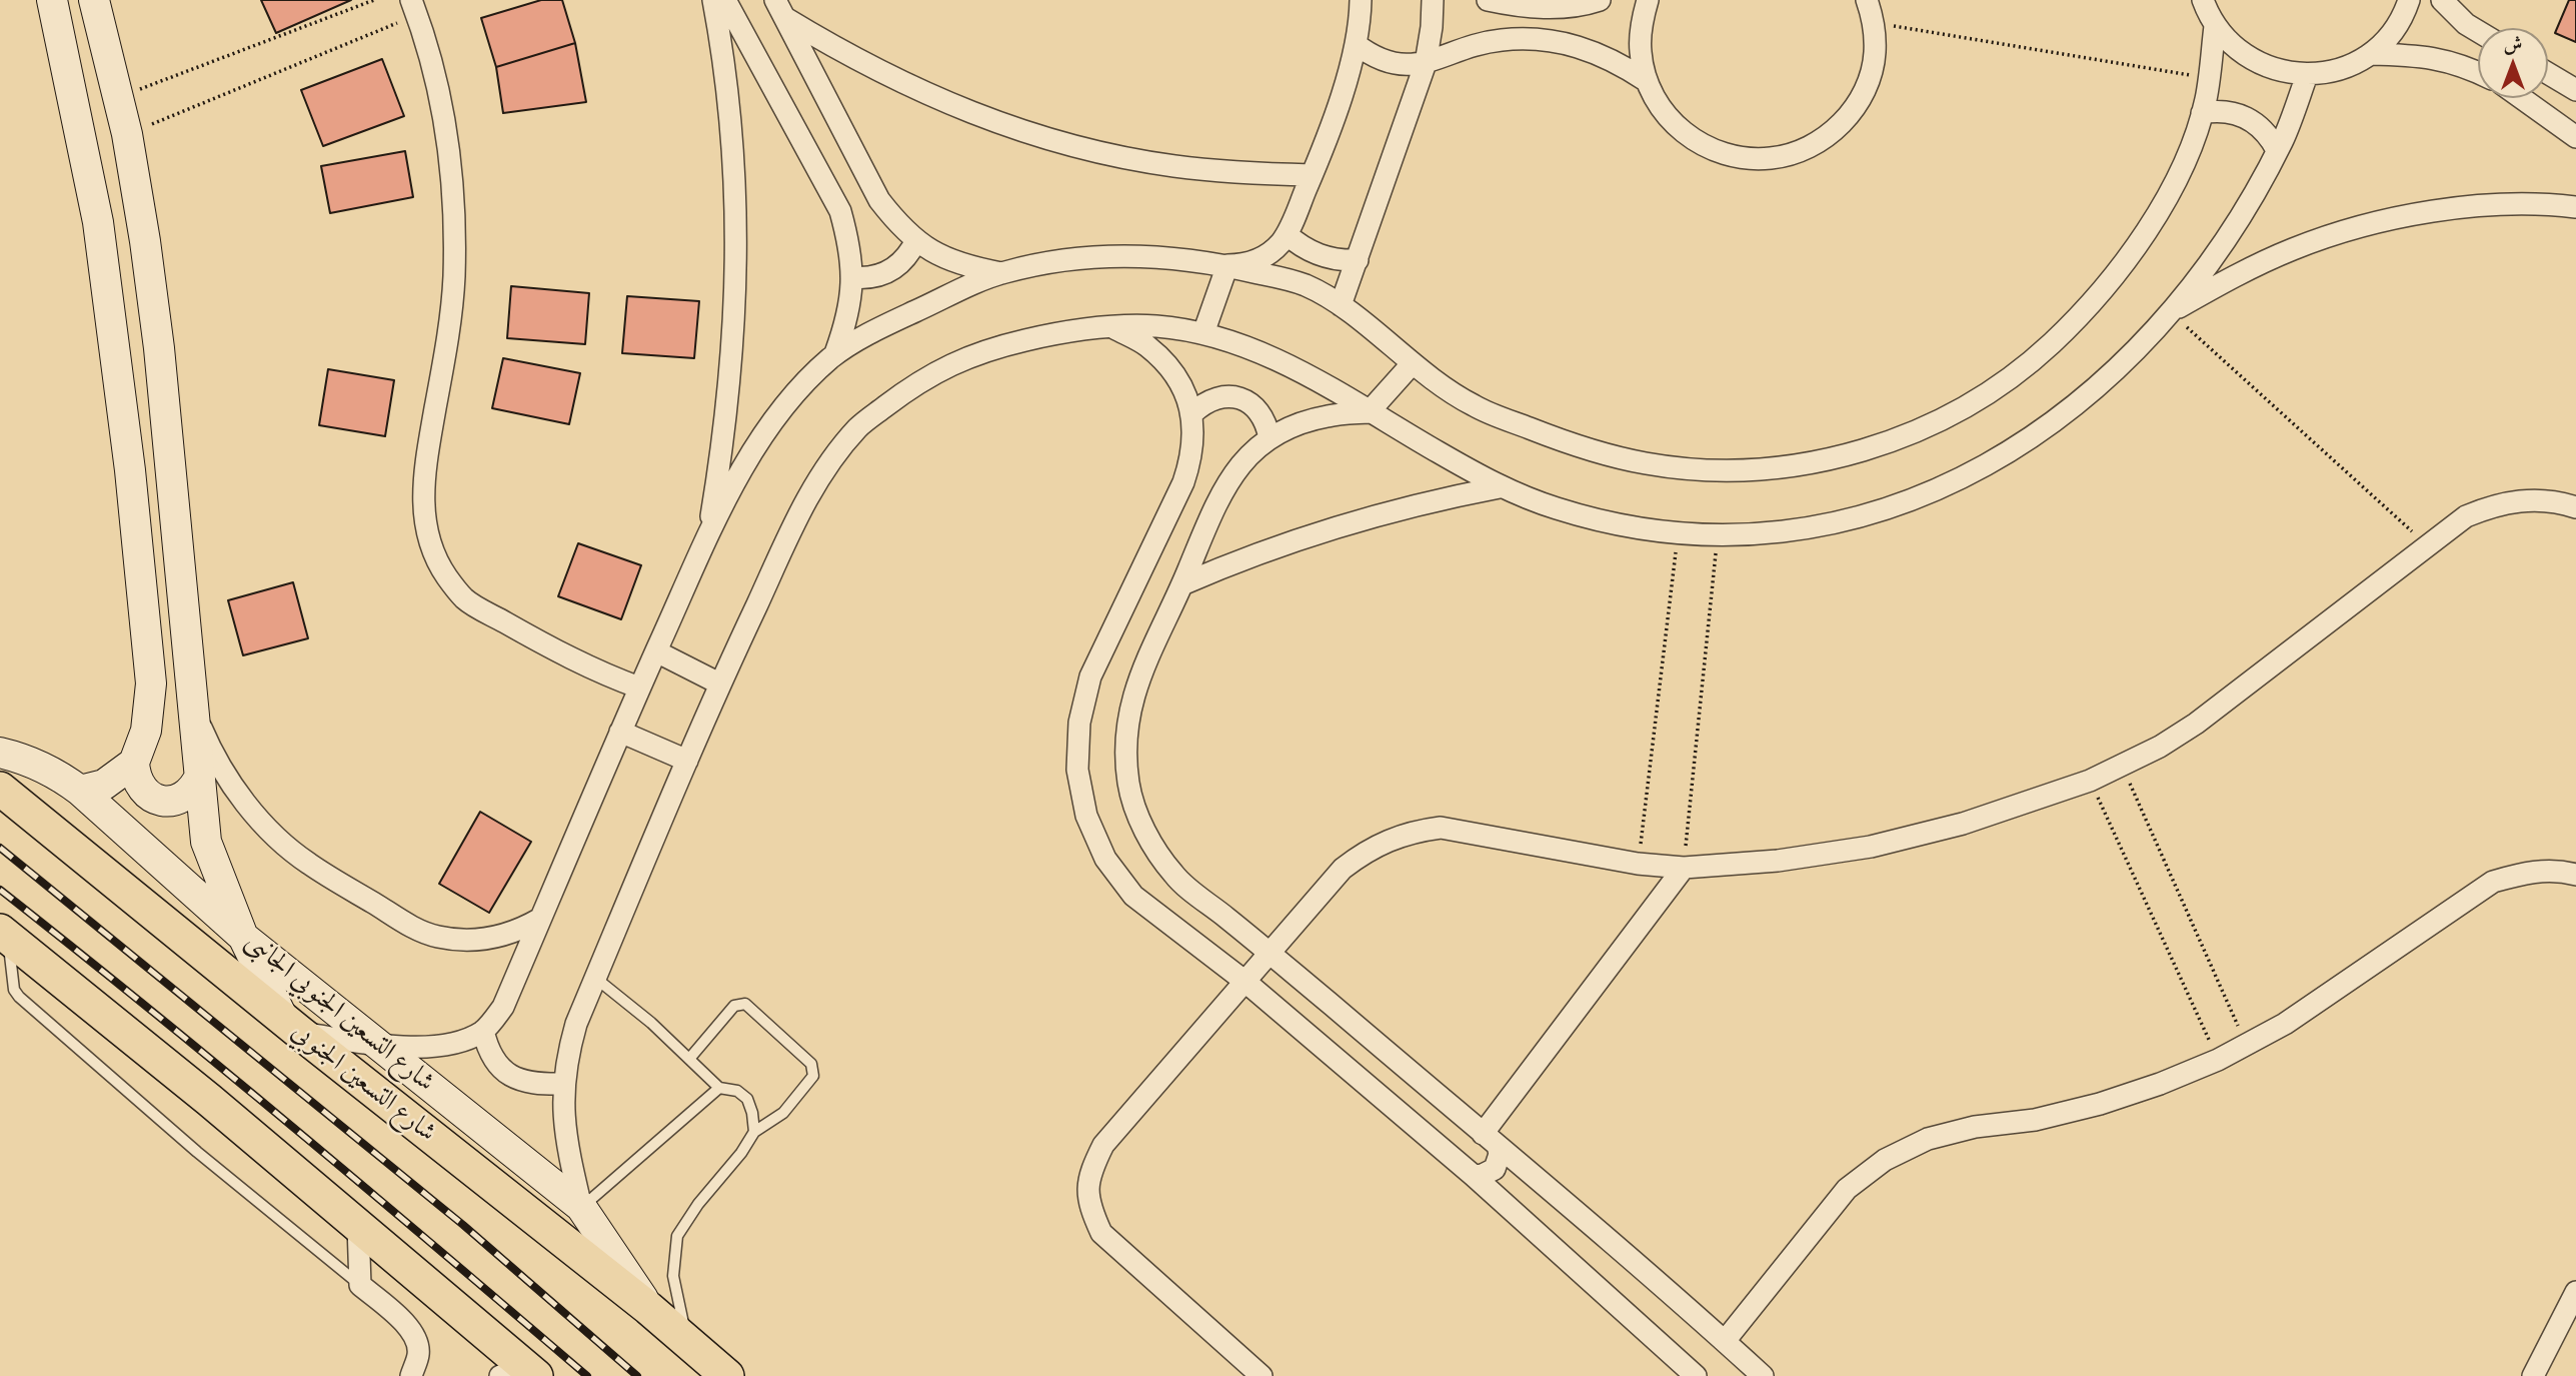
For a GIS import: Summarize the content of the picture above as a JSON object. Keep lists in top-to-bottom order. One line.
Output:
{"streets":{"main road":["شارع التسعين الجنوبي"],"street":["شارع التسعين الجنوبي الجانبى"]},"crossings":[["شارع التسعين الجنوبي الجانبى","شارع التسعين الجنوبي"]],"north":"top"}
